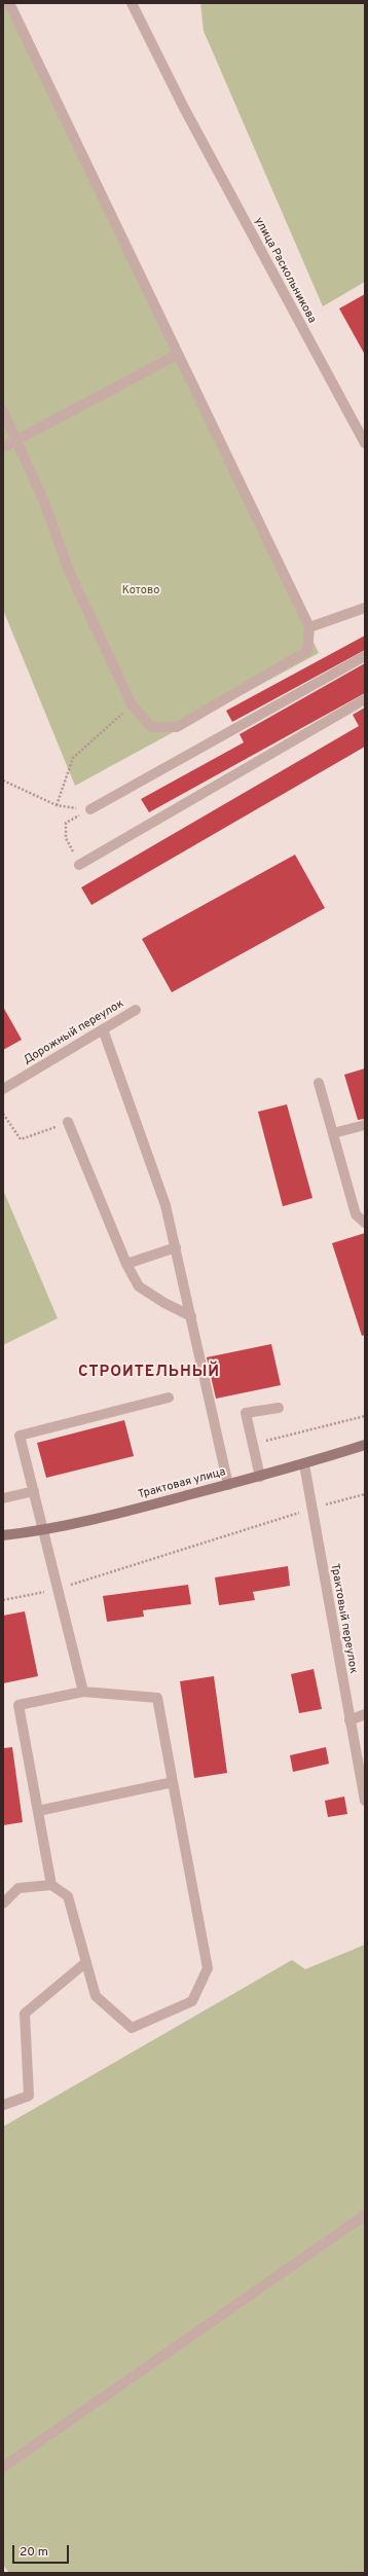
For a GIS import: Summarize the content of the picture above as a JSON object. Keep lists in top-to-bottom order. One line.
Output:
{"streets":{"main road":["Трактовая улица"],"street":["улица Раскольникова","Дорожный переулок","Трактовый переулок"]},"crossings":[["Трактовая улица","Трактовый переулок"]],"districts":["СТРОИТЕЛЬНЫЙ"],"parks":["Котово"],"scale_bar":"20 m"}
